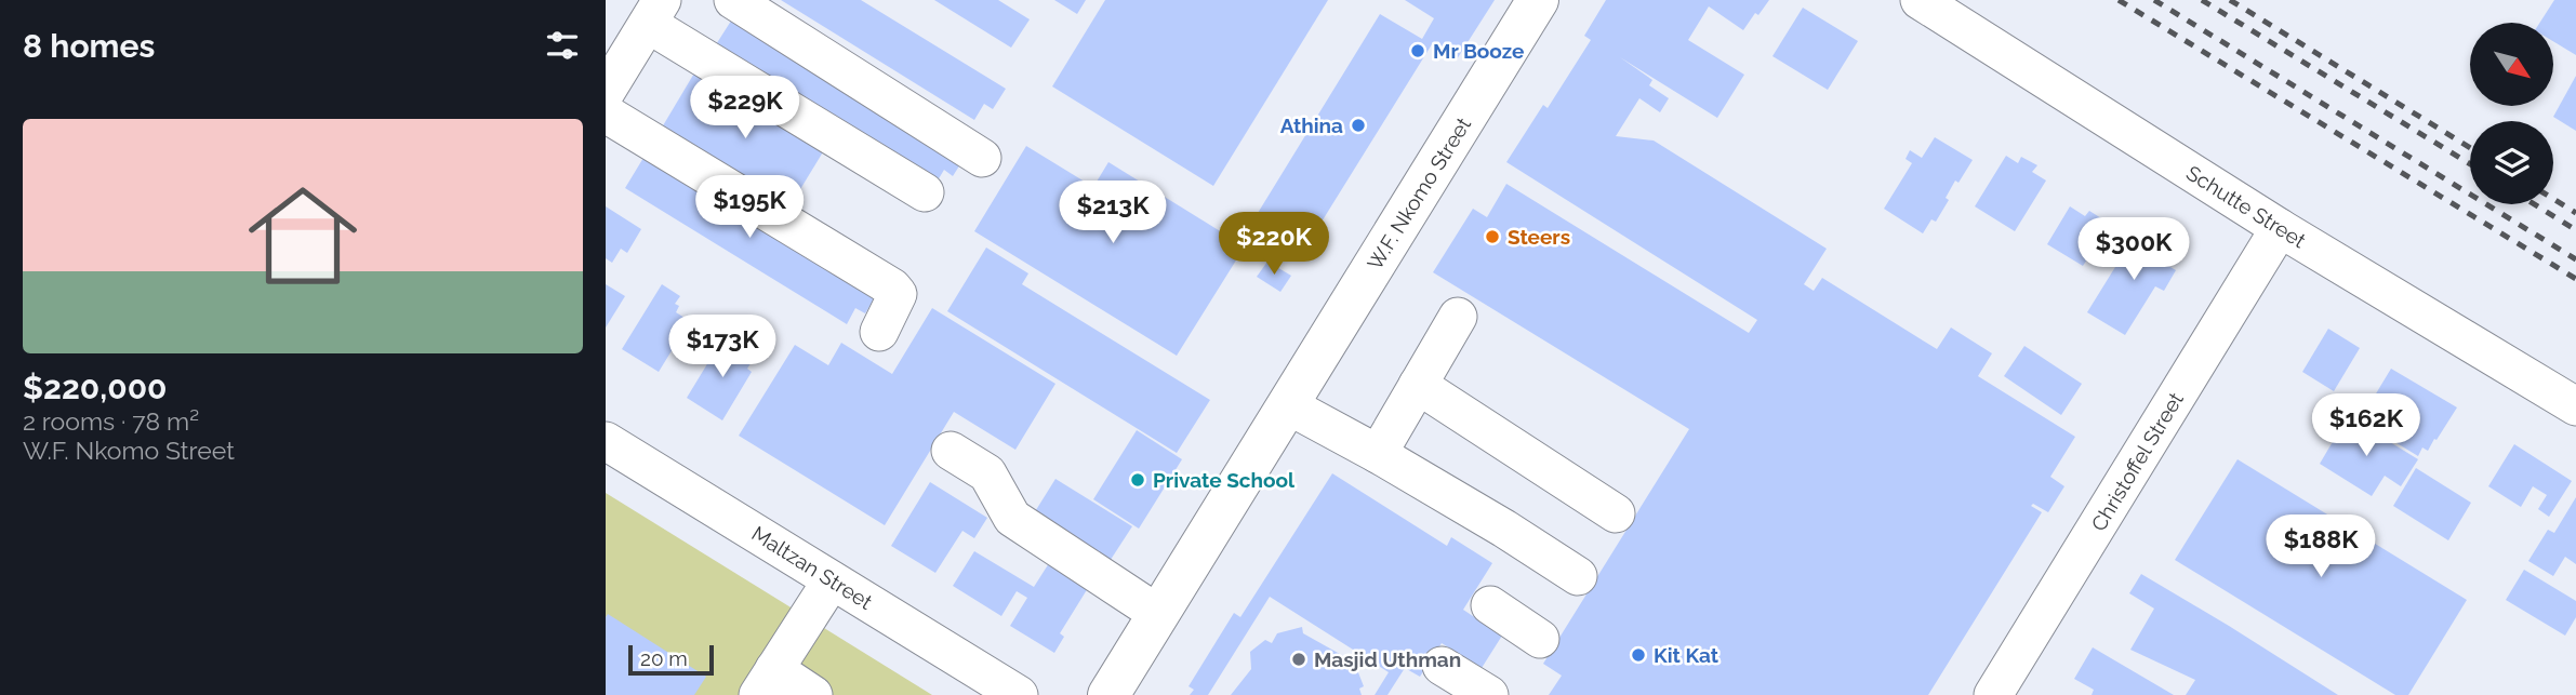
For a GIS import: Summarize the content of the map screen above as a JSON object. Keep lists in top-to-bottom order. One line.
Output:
{"streets":{"main road":["W.F. Nkomo Street"],"street":["Schutte Street","Christoffel Street","Maltzan Street"]},"crossings":[["Schutte Street","Christoffel Street"]],"places":["Mr Booze","Athina","Steers","Private School","Kit Kat","Masjid Uthman"],"scale_bar":"20 m","north":"bottom right","page":{"heading":"8 homes","price":["$229K","$195K","$213K","$220K","$300K","$173K","$162K","$188K"],"list":[{"name":"$220,000","note":"2 rooms · 78 m² · W.F. Nkomo Street"}],"scale":"20 m"}}
